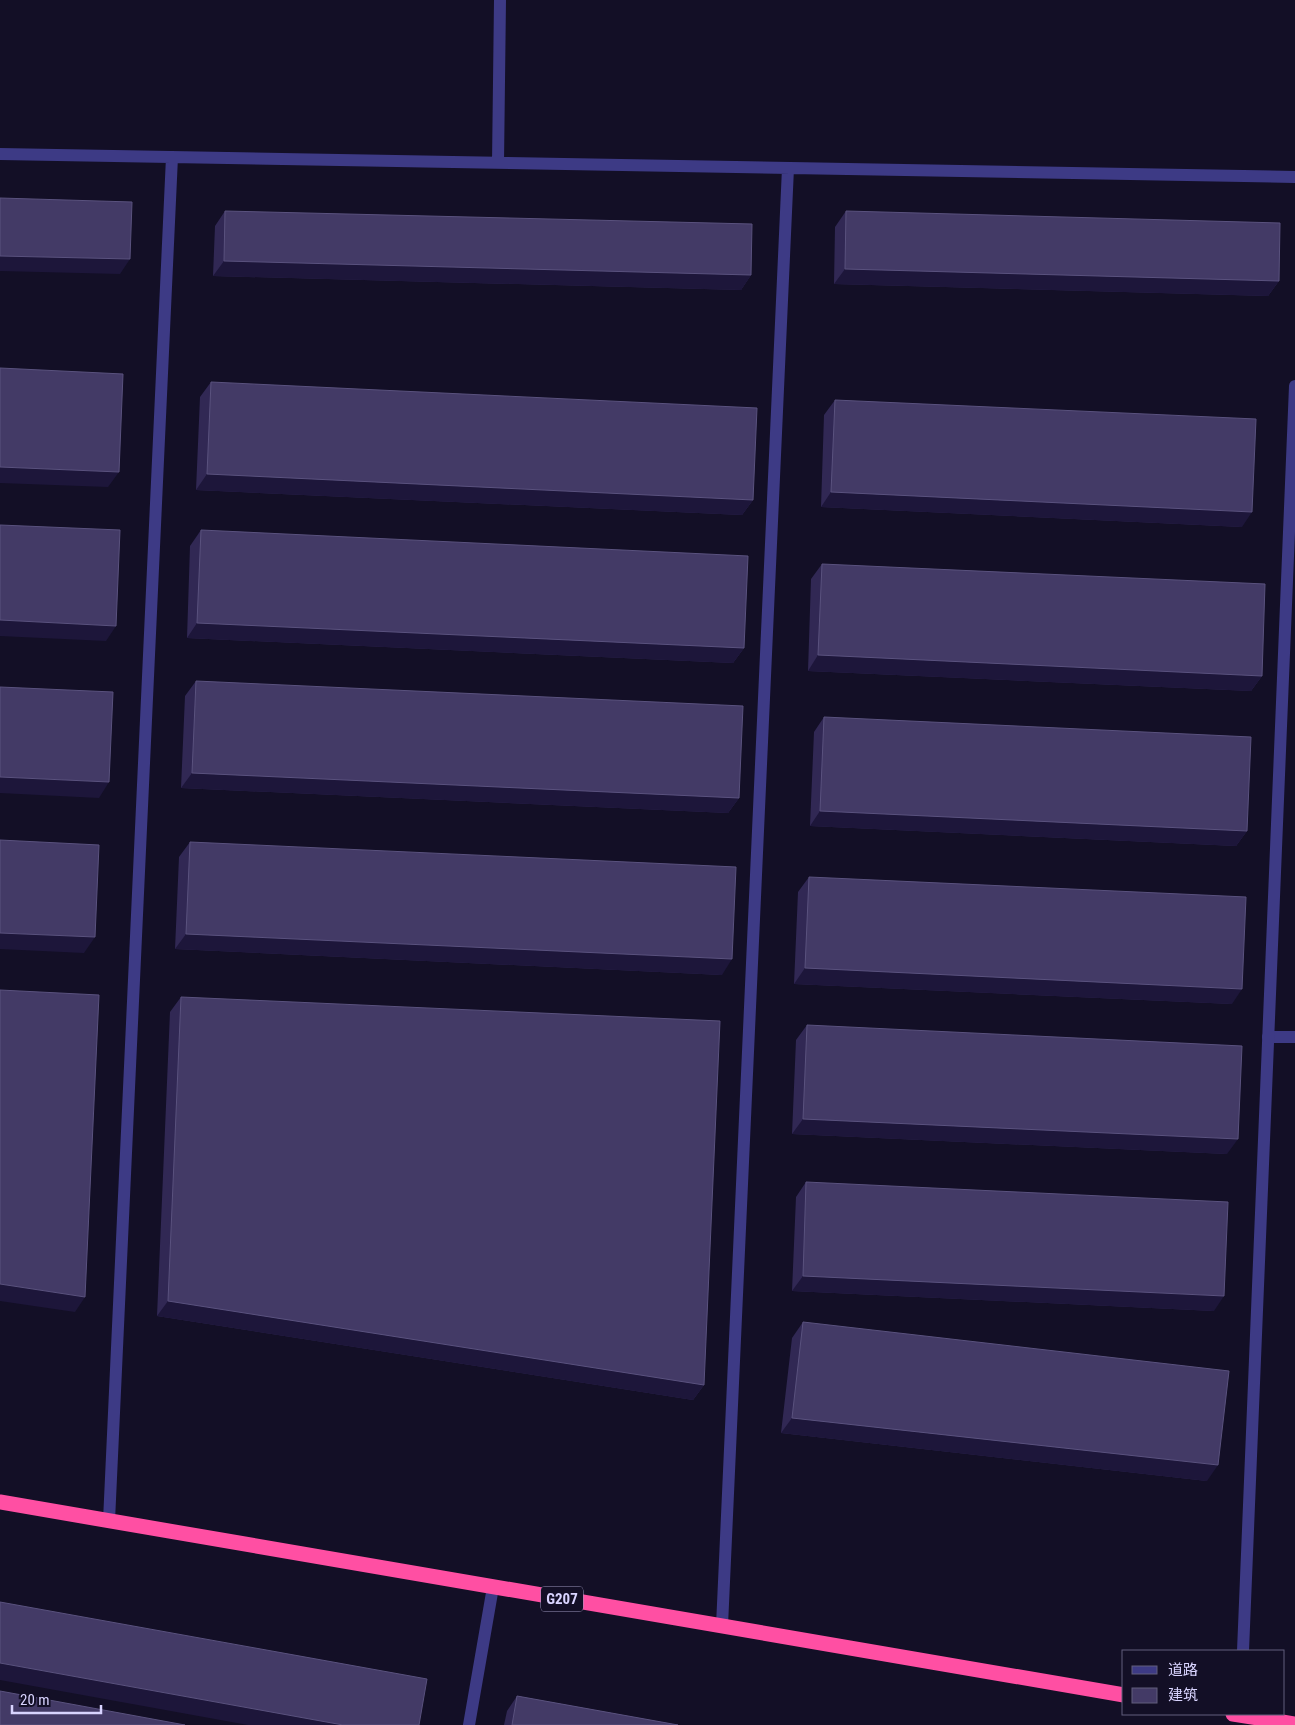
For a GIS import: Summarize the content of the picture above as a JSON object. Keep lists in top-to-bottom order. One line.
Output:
{"streets":{"highway":["G207"]},"legend":["道路","建筑"],"scale_bar":"20 m"}
